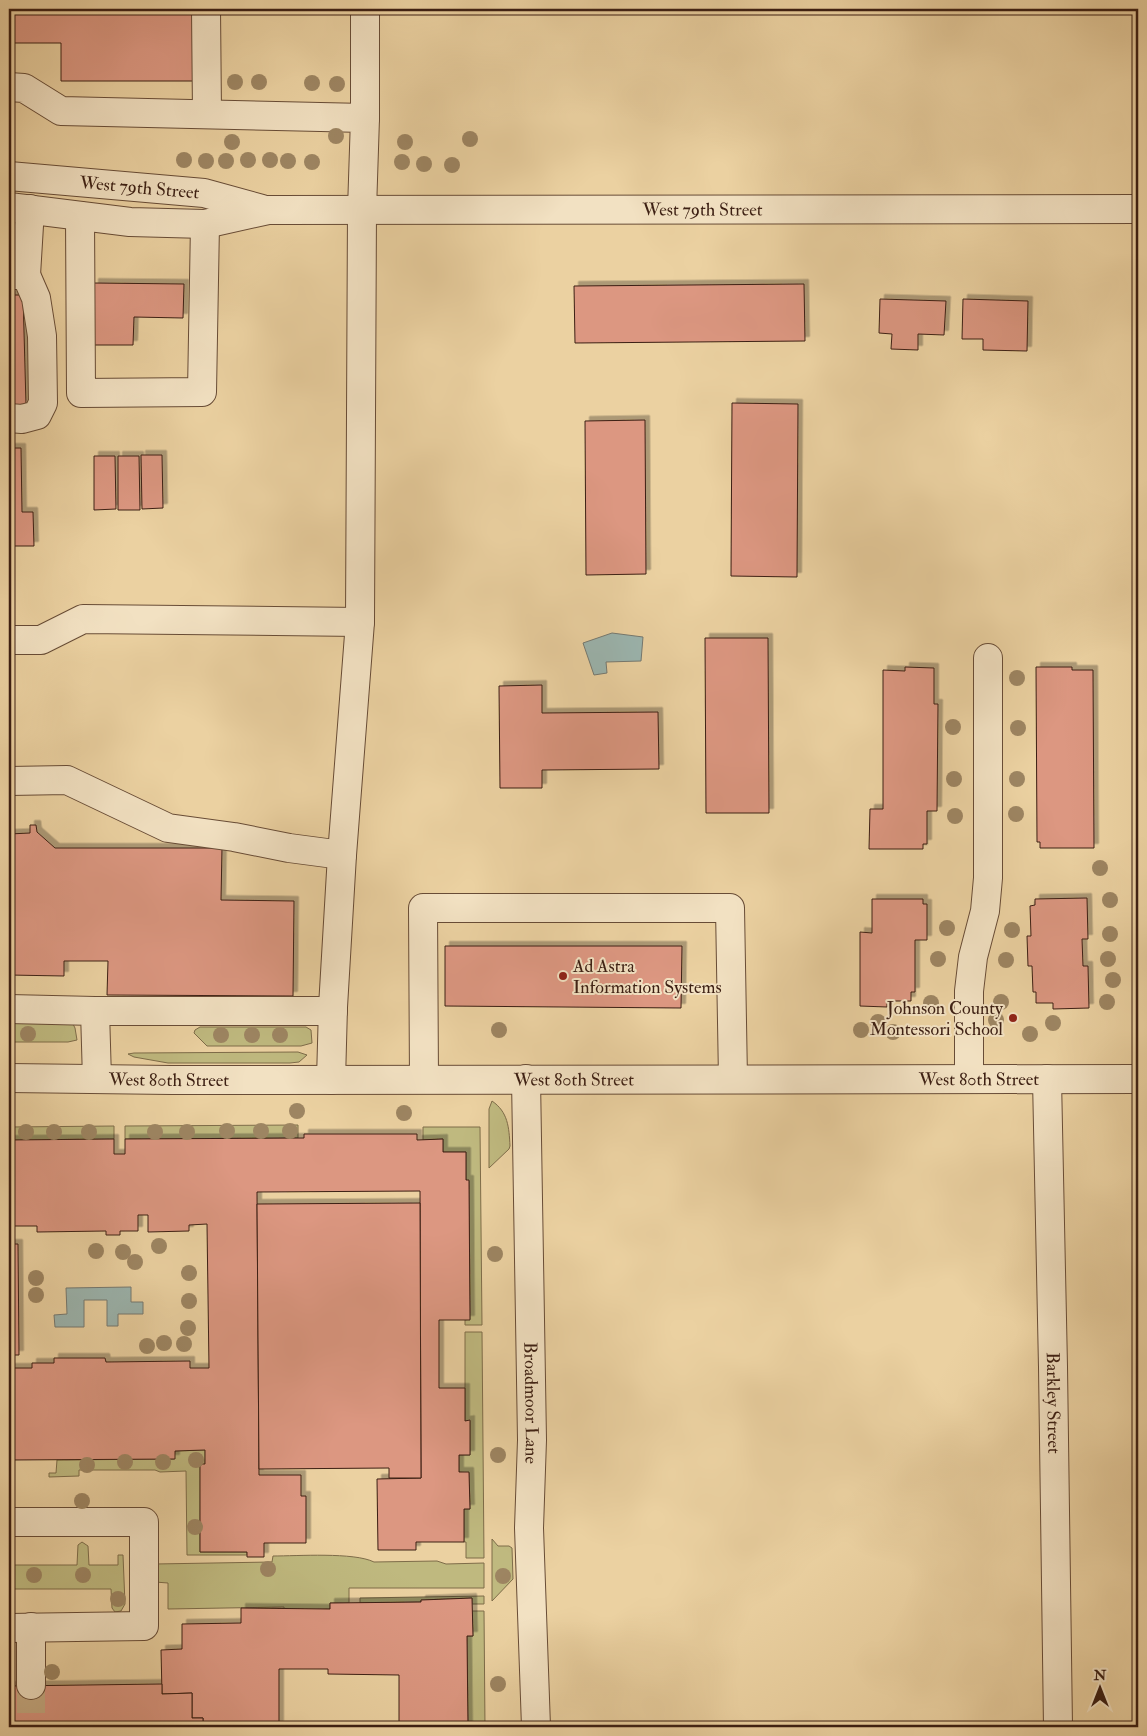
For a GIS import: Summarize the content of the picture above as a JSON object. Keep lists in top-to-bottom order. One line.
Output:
{"streets":{"street":["West 79th Street","West 80th Street","Broadmoor Lane","Barkley Street"]},"crossings":[["West 80th Street","Broadmoor Lane"],["West 80th Street","Barkley Street"]],"places":["Ad Astra Information Systems","Johnson County Montessori School"],"north":"top"}
